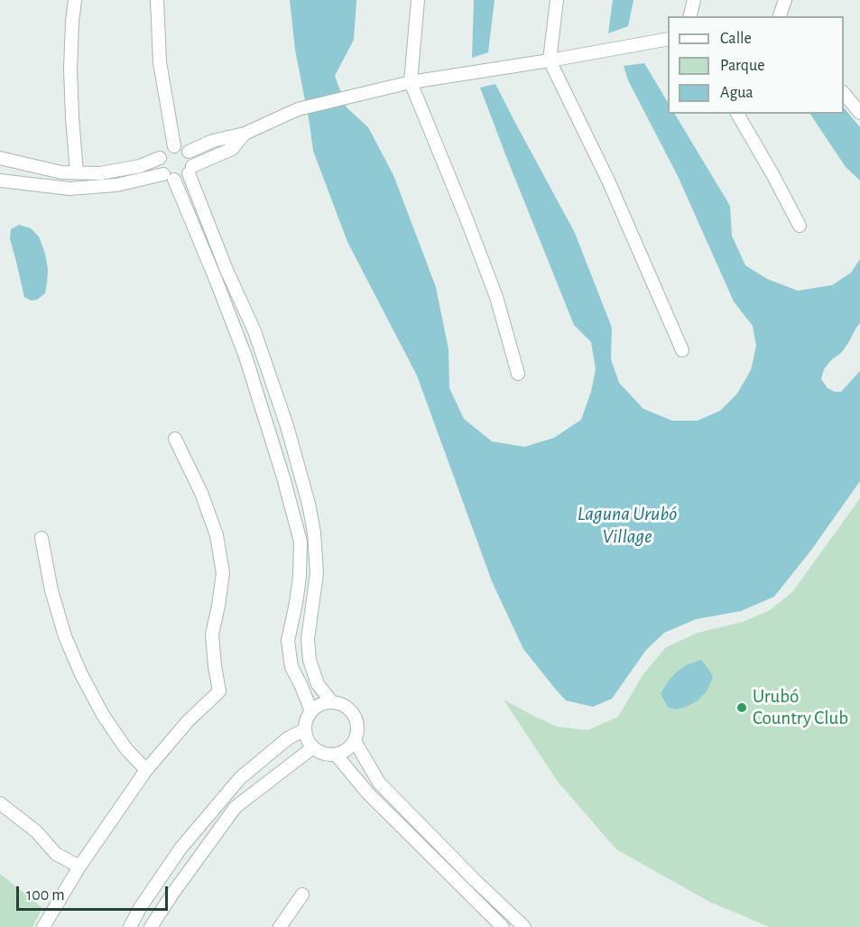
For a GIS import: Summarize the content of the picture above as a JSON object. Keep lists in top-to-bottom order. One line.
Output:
{"water":["Laguna Urubó Village"],"places":["Urubó Country Club"],"legend":["Calle","Parque","Agua"],"scale_bar":"100 m"}
